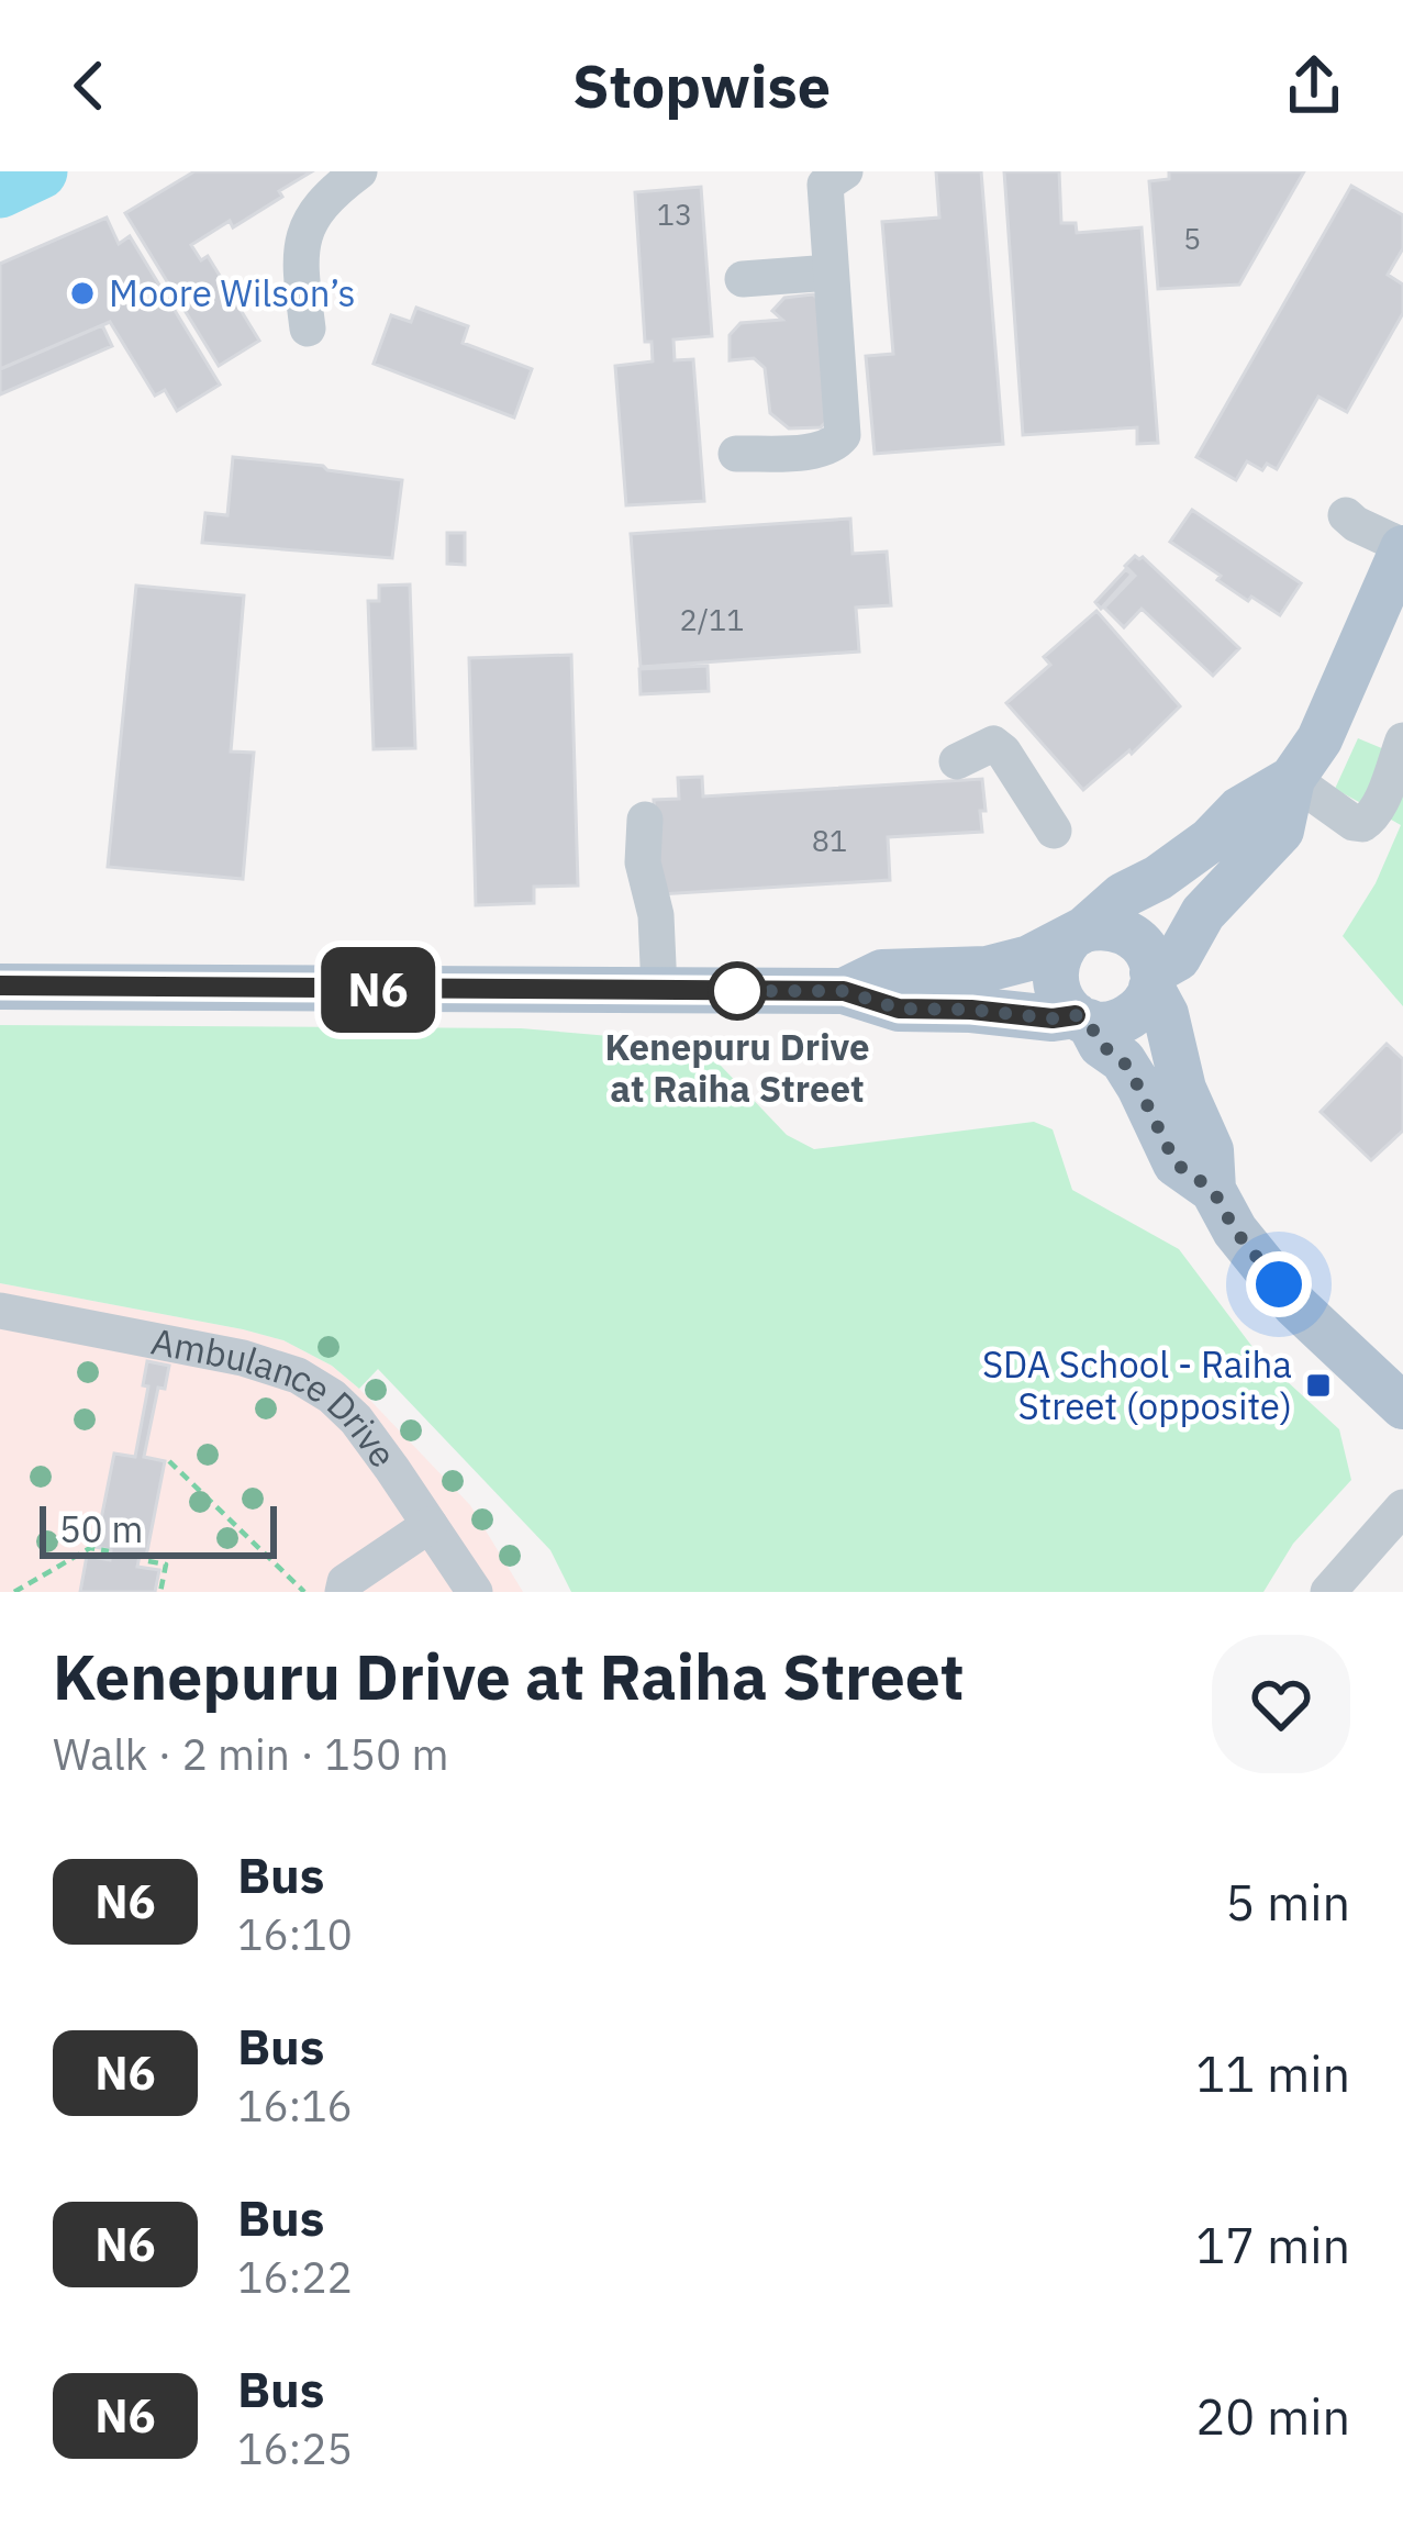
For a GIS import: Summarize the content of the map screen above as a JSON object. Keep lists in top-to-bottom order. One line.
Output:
{"streets":{"street":["Ambulance Drive"]},"places":{"other":["Moore Wilson’s","Kenepuru Drive at Raiha Street"],"transit":["SDA School - Raiha Street (opposite)"]},"lines":["bus line N6"],"house_numbers":["13","5","2/11","81"],"scale_bar":"50 m","page":{"header":"Stopwise","on_map":"N6","scale":"50 m","heading":["Kenepuru Drive at Raiha Street","Walk · 2 min · 150 m"],"list":[{"mark":"N6","name":"Bus","note":"16:10","value":"5 min"},{"mark":"N6","name":"Bus","note":"16:16","value":"11 min"},{"mark":"N6","name":"Bus","note":"16:22","value":"17 min"},{"mark":"N6","name":"Bus","note":"16:25","value":"20 min"}]}}
